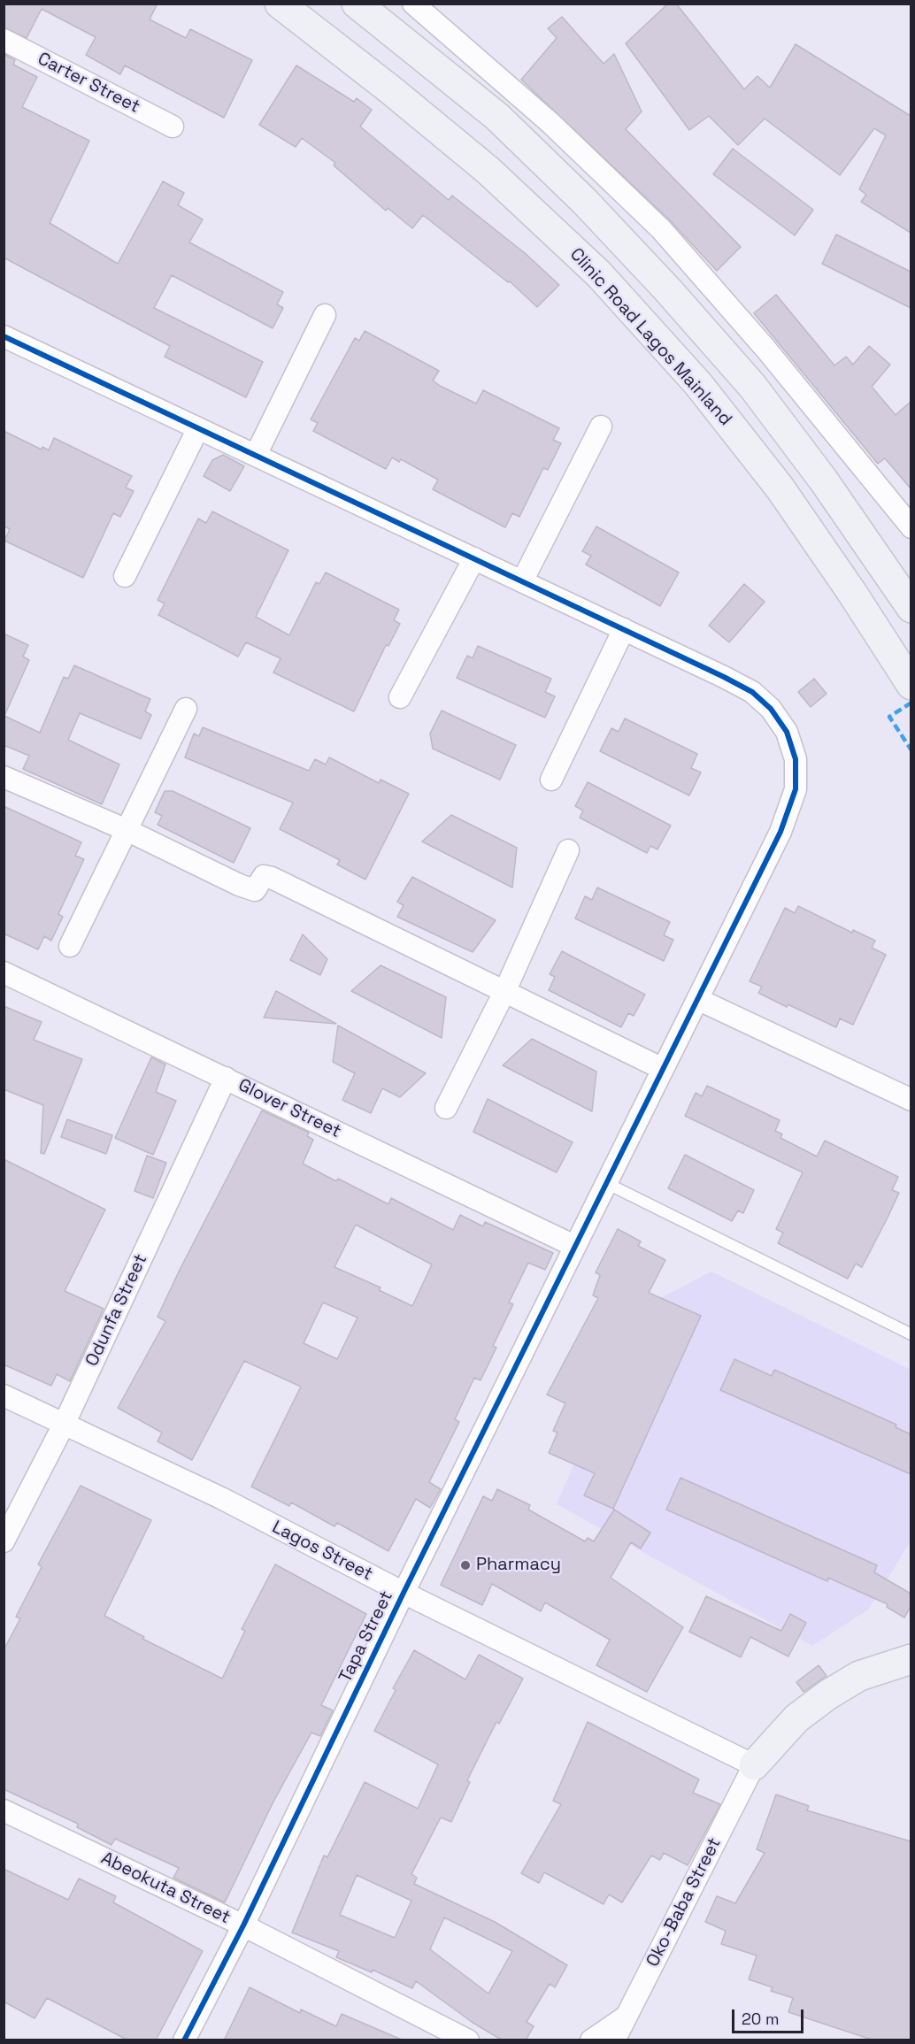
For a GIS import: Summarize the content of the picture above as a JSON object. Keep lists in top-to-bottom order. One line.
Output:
{"streets":{"main road":["Clinic Road Lagos Mainland"],"street":["Carter Street","Glover Street","Odunfa Street","Lagos Street","Tapa Street","Abeokuta Street","Oko-Baba Street"]},"crossings":[["Glover Street","Odunfa Street"],["Glover Street","Tapa Street"],["Odunfa Street","Lagos Street"],["Lagos Street","Tapa Street"],["Lagos Street","Oko-Baba Street"],["Tapa Street","Abeokuta Street"]],"places":["Pharmacy"],"scale_bar":"20 m"}
